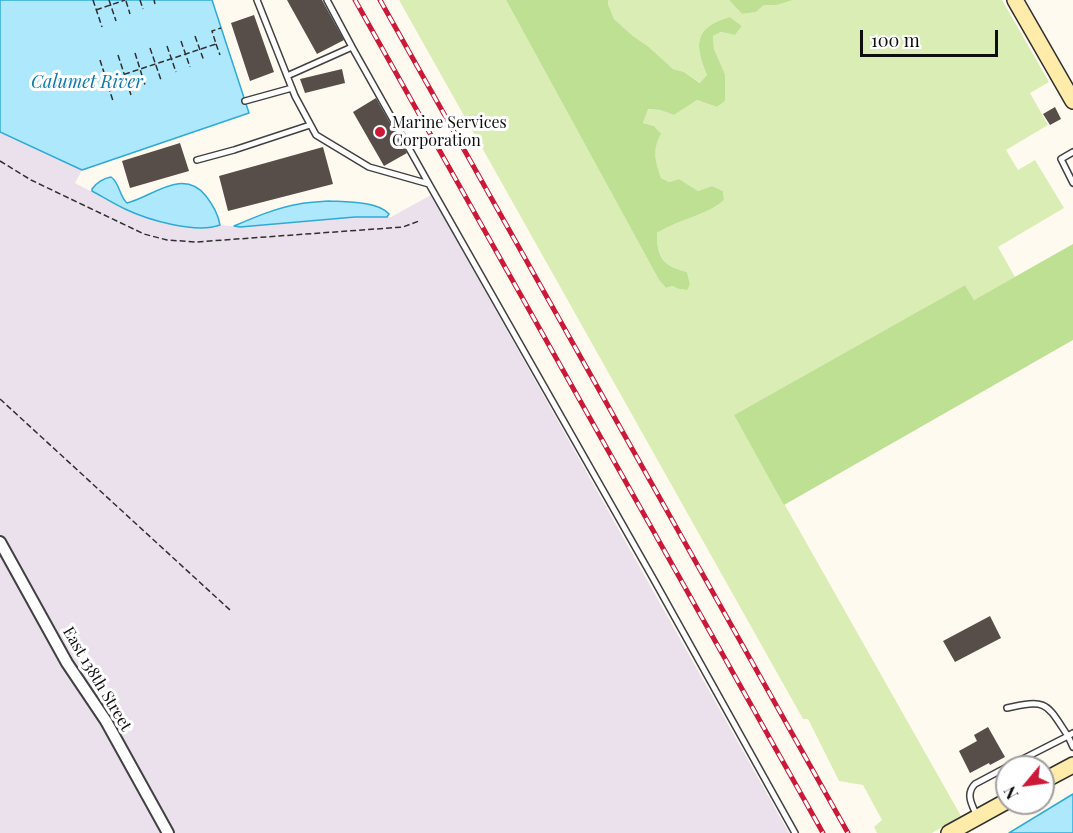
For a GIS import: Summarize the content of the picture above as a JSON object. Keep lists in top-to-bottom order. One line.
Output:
{"streets":{"street":["East 138th Street"]},"water":["Calumet River"],"places":["Marine Services Corporation"],"scale_bar":"100 m","north":"bottom left"}
